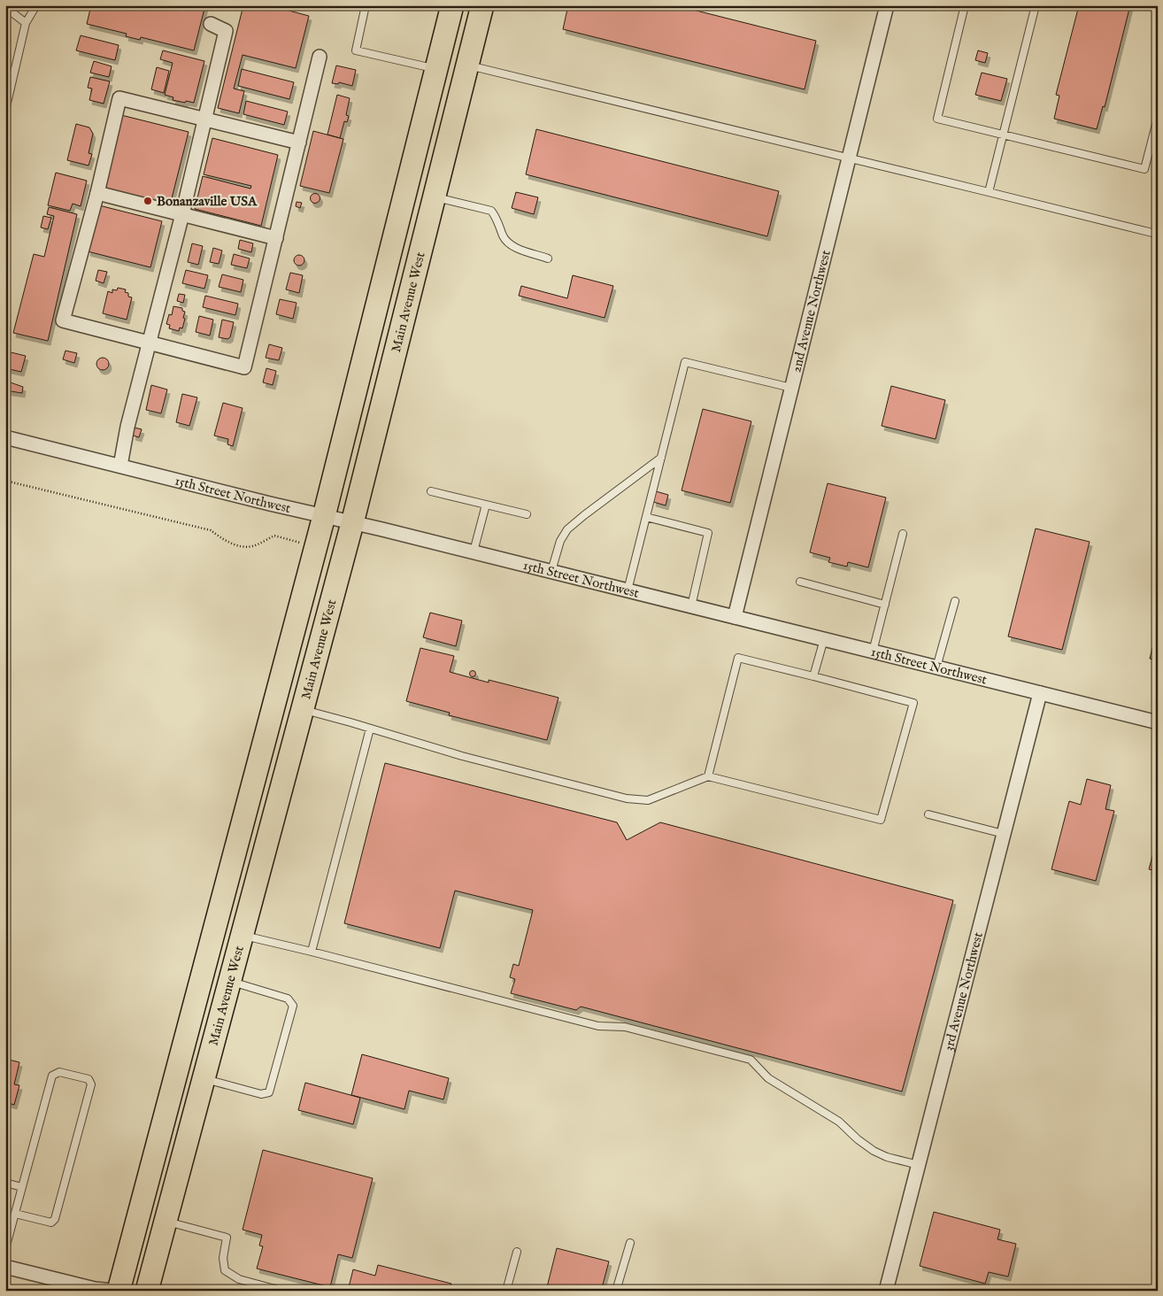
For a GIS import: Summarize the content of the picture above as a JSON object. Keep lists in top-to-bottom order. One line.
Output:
{"streets":{"main road":["Main Avenue West"],"street":["2nd Avenue Northwest","15th Street Northwest","3rd Avenue Northwest"]},"crossings":[["Main Avenue West","15th Street Northwest"],["2nd Avenue Northwest","15th Street Northwest"],["15th Street Northwest","3rd Avenue Northwest"]],"places":["Bonanzaville USA"]}
